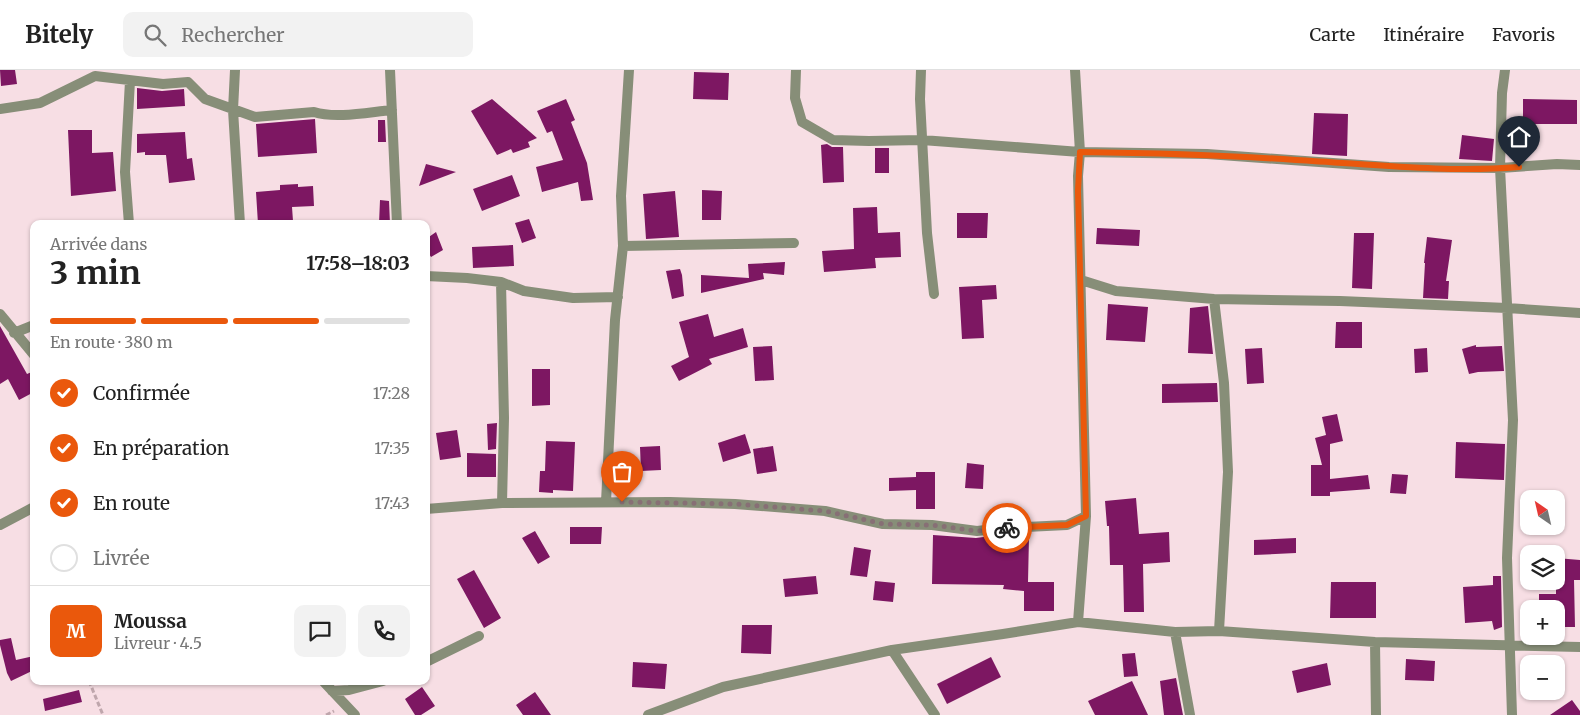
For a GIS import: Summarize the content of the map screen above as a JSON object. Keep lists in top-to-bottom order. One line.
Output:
{"north":"top left","page":{"header":"Bitely","search":"Rechercher","nav":["Carte","Itinéraire","Favoris"],"heading":["3 min","Arrivée dans","17:58–18:03"],"panel":["Moussa","Livreur · 4.5"],"bar":"En route · 380 m","list":[["Confirmée","17:28"],["En préparation","17:35"],["En route","17:43"],"Livrée"],"map_buttons":["+","−"],"round":"M"}}
